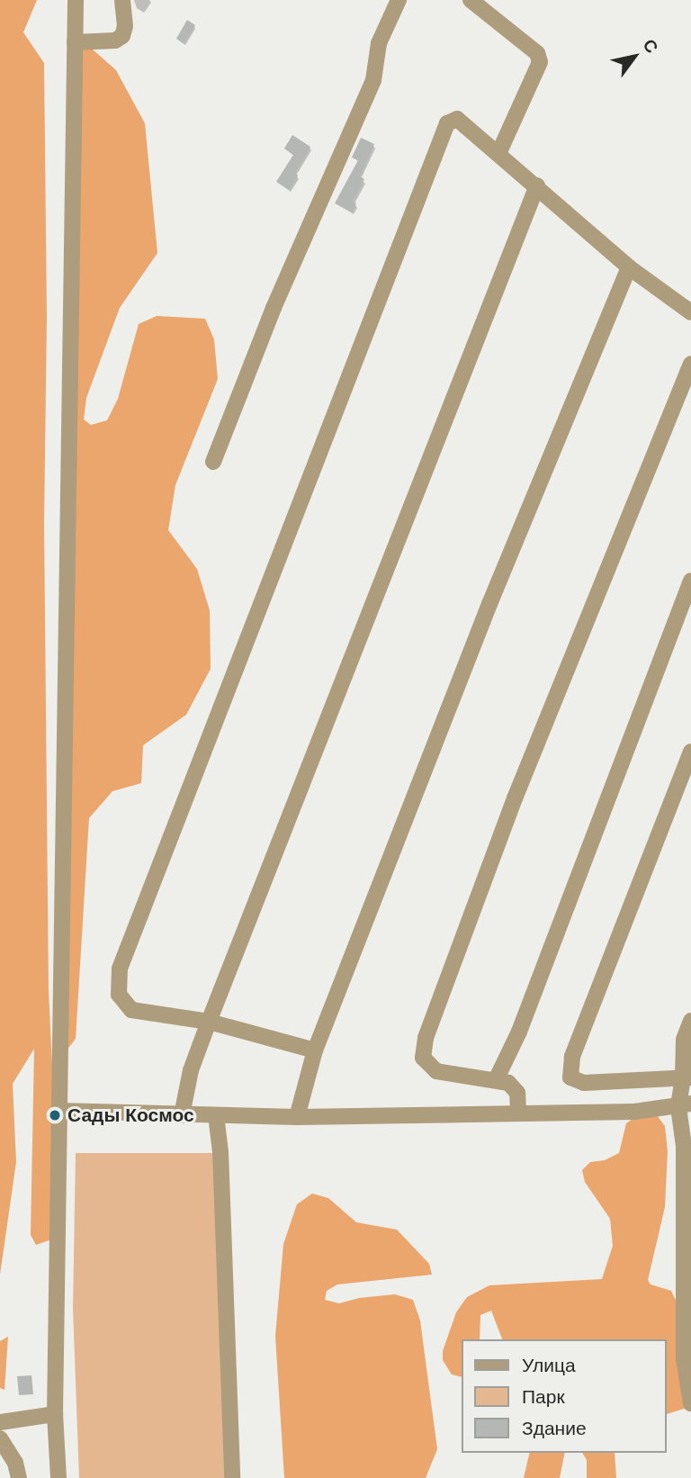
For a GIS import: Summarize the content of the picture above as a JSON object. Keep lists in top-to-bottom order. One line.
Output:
{"places":["Сады Космос"],"legend":["Улица","Парк","Здание"],"north":"top right"}
